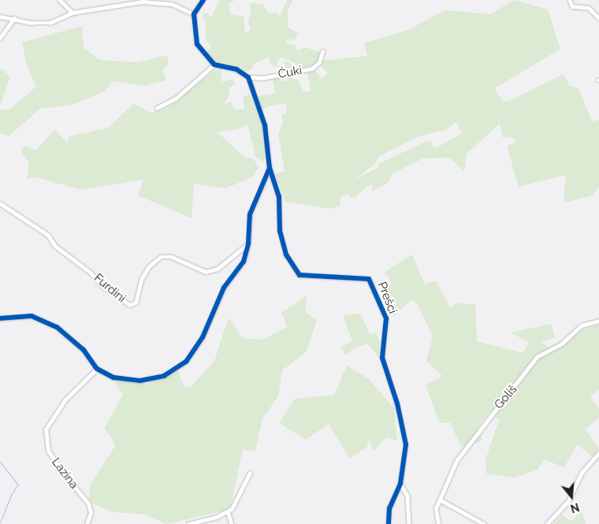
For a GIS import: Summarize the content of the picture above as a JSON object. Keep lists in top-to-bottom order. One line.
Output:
{"streets":{"street":["Ćuki","Furdini","Prešci","Goliš","Lazina"]},"north":"bottom"}
